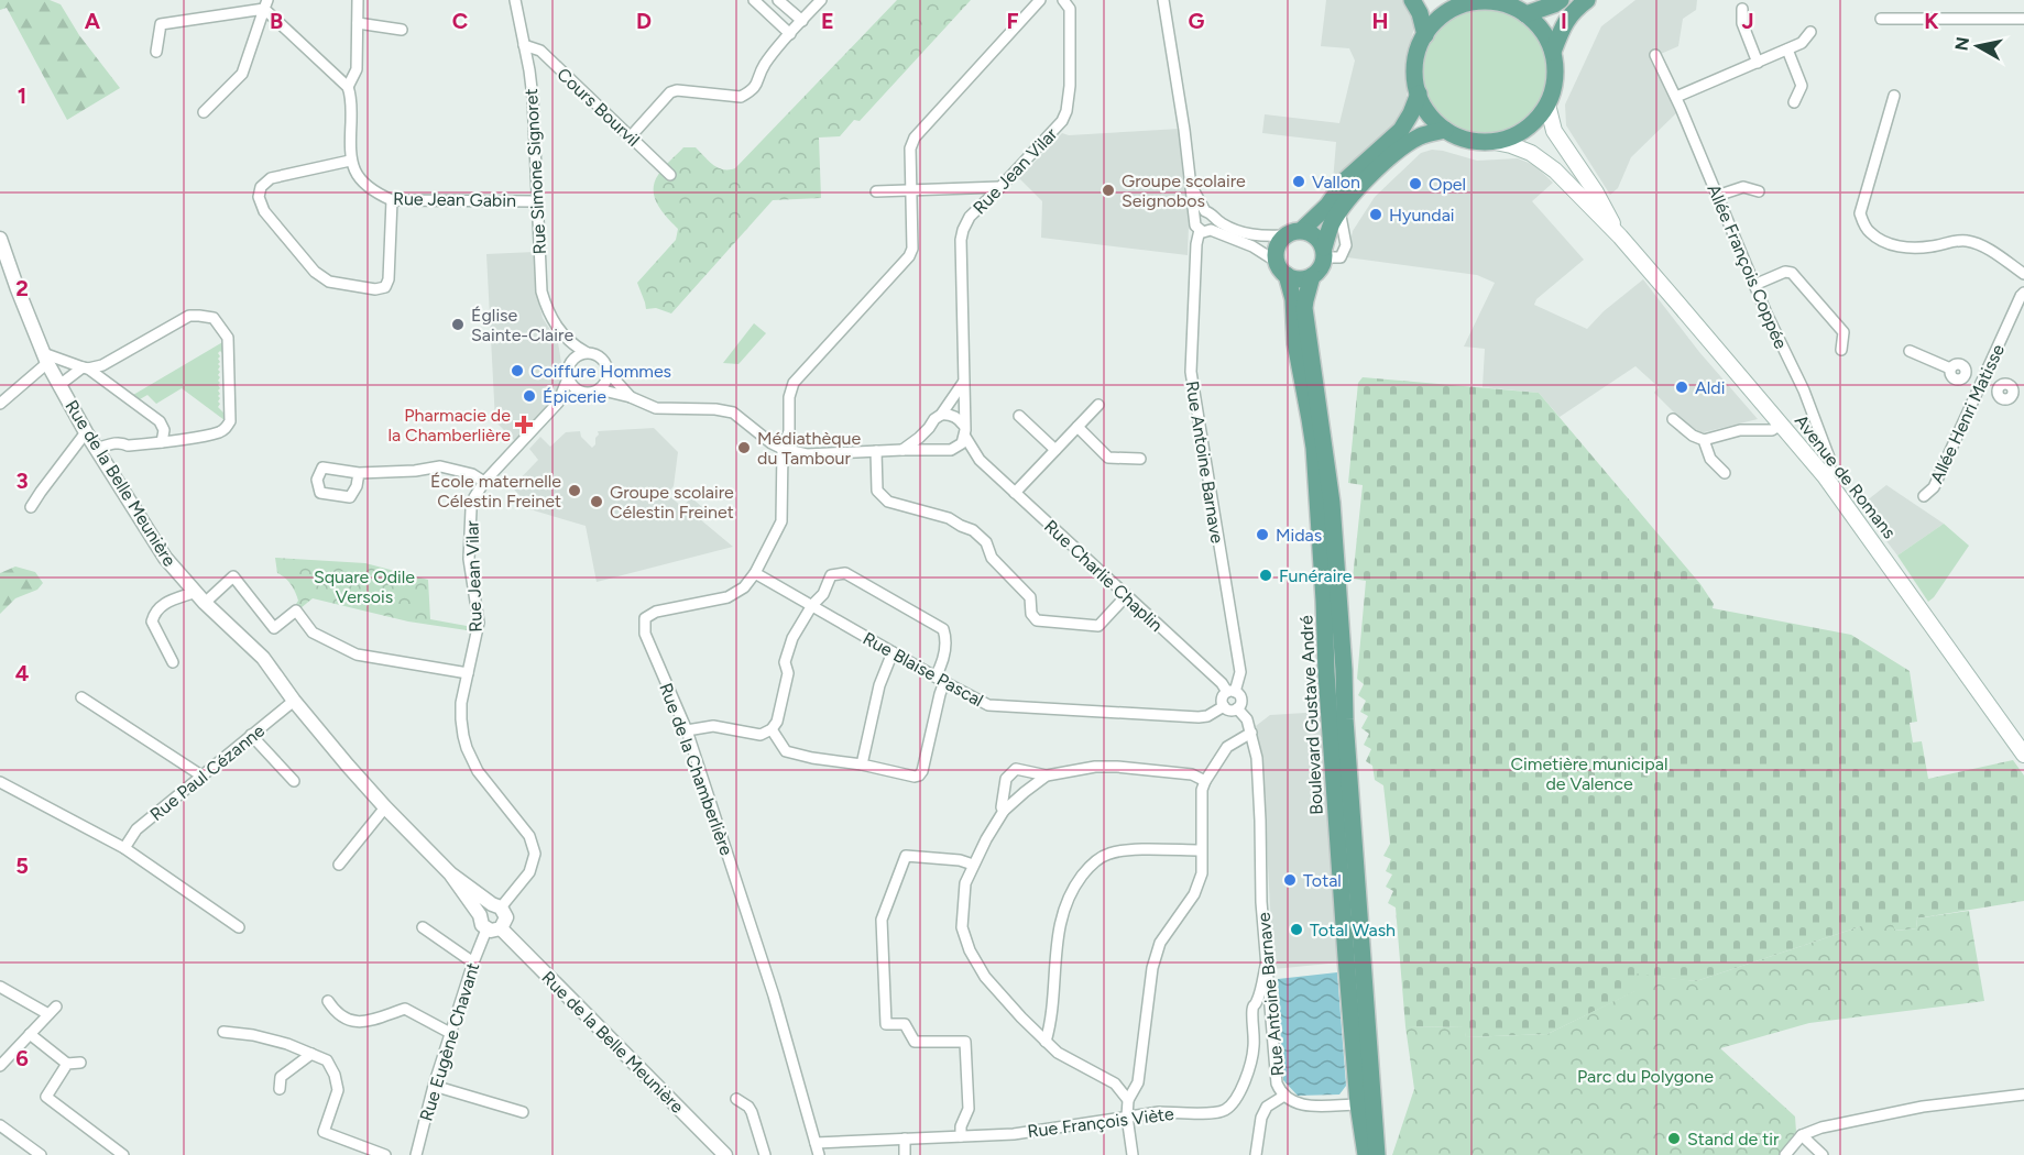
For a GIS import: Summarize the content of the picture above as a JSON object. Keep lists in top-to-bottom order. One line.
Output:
{"streets":{"main road":["Avenue de Romans","Boulevard Gustave André"],"street":["Cours Bourvil","Rue Jean Vilar","Rue Simone Signoret","Rue Jean Gabin","Allée François Coppée","Allée Henri Matisse","Rue Antoine Barnave","Rue de la Belle Meunière","Rue Charlie Chaplin","Rue Blaise Pascal","Rue de la Chamberlière","Rue Paul Cézanne","Rue Eugène Chavant","Rue François Viète"]},"crossings":[["Cours Bourvil","Rue Simone Signoret"],["Rue Jean Vilar","Rue Simone Signoret"],["Rue Jean Vilar","Rue de la Belle Meunière"],["Rue Jean Vilar","Rue Charlie Chaplin"],["Rue Jean Vilar","Rue Eugène Chavant"],["Rue Simone Signoret","Rue Jean Gabin"],["Allée François Coppée","Avenue de Romans"],["Rue Antoine Barnave","Rue Charlie Chaplin"],["Rue Antoine Barnave","Rue Blaise Pascal"],["Rue Antoine Barnave","Rue François Viète"],["Avenue de Romans","Boulevard Gustave André"],["Rue de la Belle Meunière","Rue Paul Cézanne"],["Rue de la Belle Meunière","Rue Eugène Chavant"],["Rue Charlie Chaplin","Rue Blaise Pascal"],["Rue Blaise Pascal","Rue de la Chamberlière"],["Rue de la Chamberlière","Rue François Viète"]],"parks":["Square Odile Versois","Cimetière municipal de Valence","Parc du Polygone"],"places":{"other":["Vallon","Opel","Groupe scolaire Seignobos","Hyundai","Église Sainte-Claire","Coiffure Hommes","Aldi","Épicerie","Médiathèque du Tambour","École maternelle Célestin Freinet","Groupe scolaire Célestin Freinet","Midas","Funéraire","Total","Total Wash","Stand de tir"],"health":["Pharmacie de la Chamberlière"]},"north":"left","grid":{"columns":["A","B","C","D","E","F","G","H","I","J","K"],"rows":["1","2","3","4","5","6"]}}
